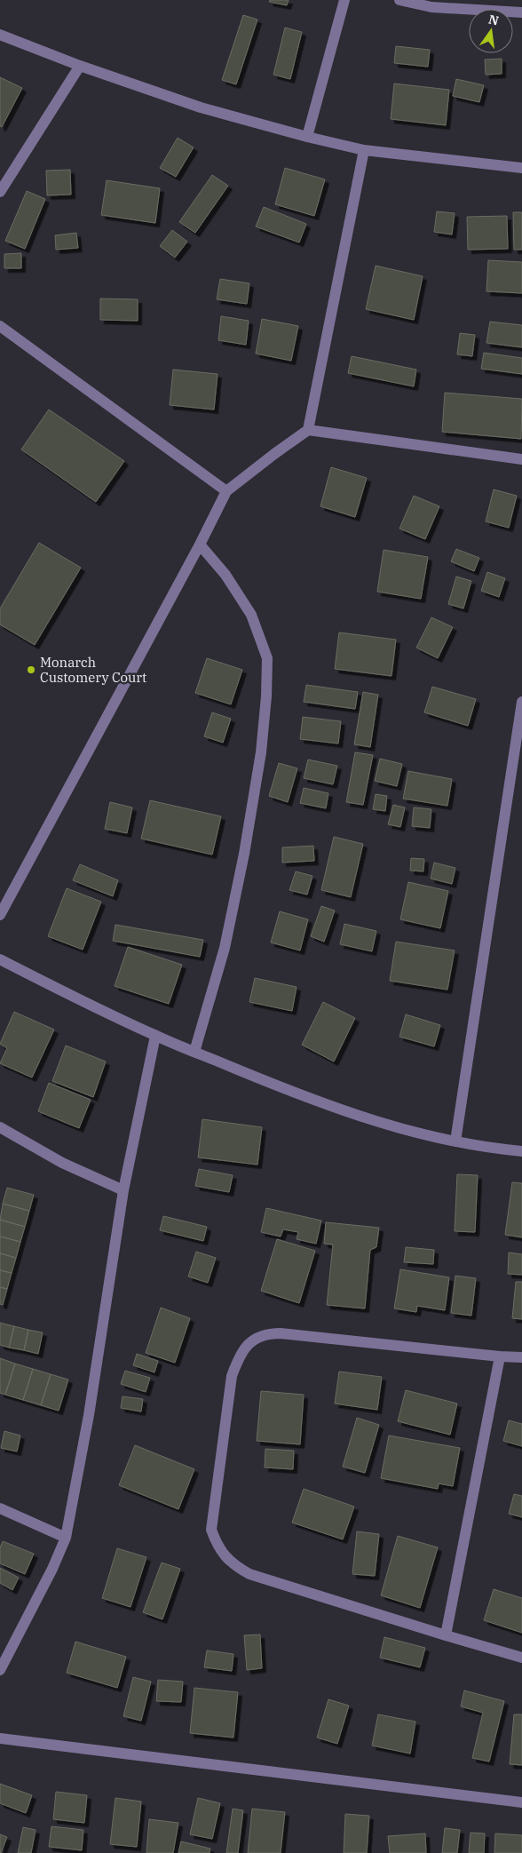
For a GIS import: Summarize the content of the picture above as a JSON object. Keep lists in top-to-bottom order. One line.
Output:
{"places":["Monarch Customery Court"],"north":"top"}
